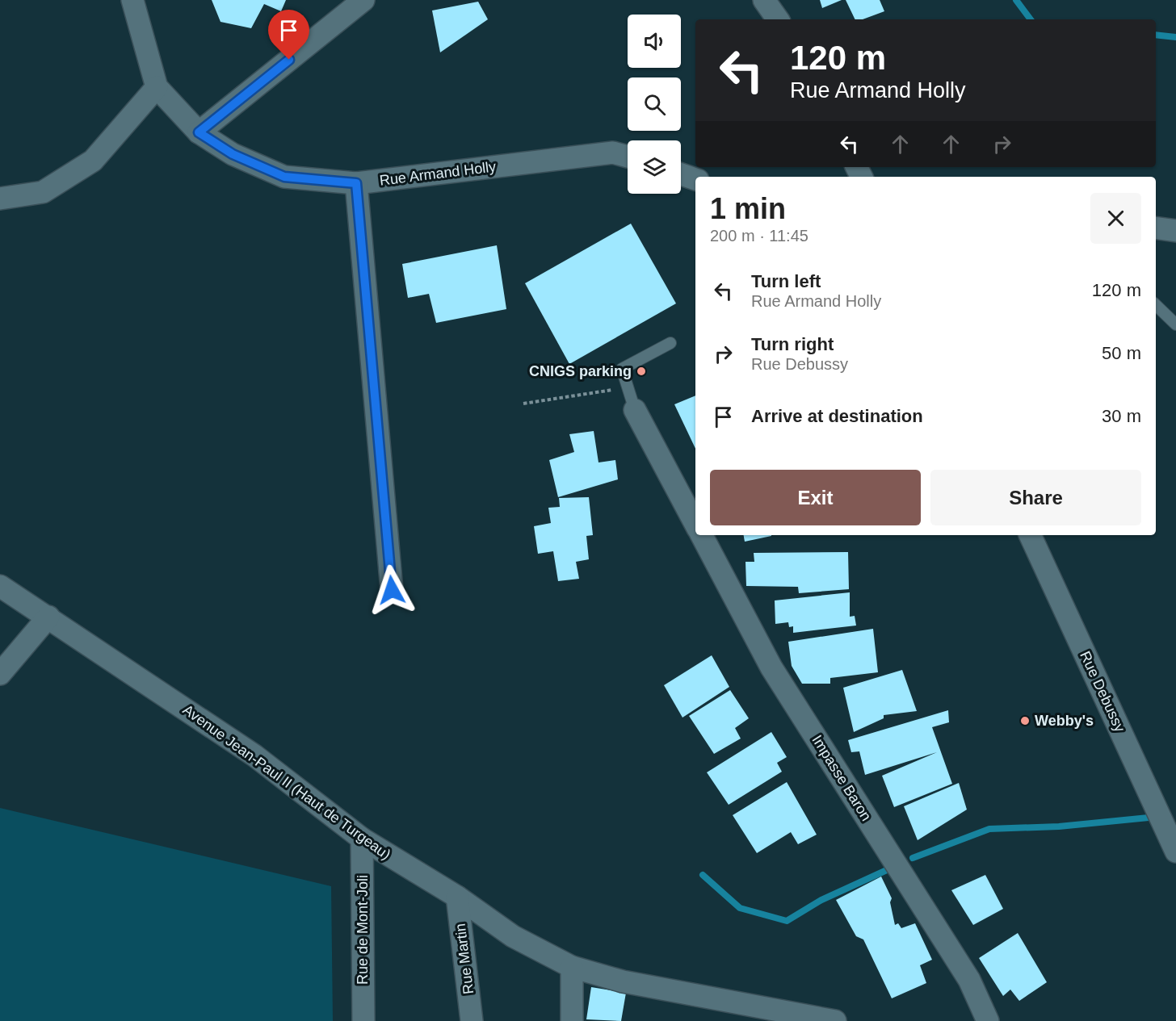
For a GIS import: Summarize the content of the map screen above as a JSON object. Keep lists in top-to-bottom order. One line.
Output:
{"streets":{"street":["Rue Armand Holly","Rue Debussy","Impasse Baron","Avenue Jean-Paul II (Haut de Turgeau)","Rue de Mont-Joli","Rue Martin"]},"crossings":[["Avenue Jean-Paul II (Haut de Turgeau)","Rue de Mont-Joli"],["Avenue Jean-Paul II (Haut de Turgeau)","Rue Martin"]],"places":["CNIGS parking","Webby's"],"page":{"turn":["120 m","Rue Armand Holly"],"heading":["1 min","200 m · 11:45"],"list":[{"name":"Turn left","note":"Rue Armand Holly","value":"120 m"},{"name":"Turn right","note":"Rue Debussy","value":"50 m"},{"name":"Arrive at destination","value":"30 m"}],"buttons":["Exit","Share"]}}
